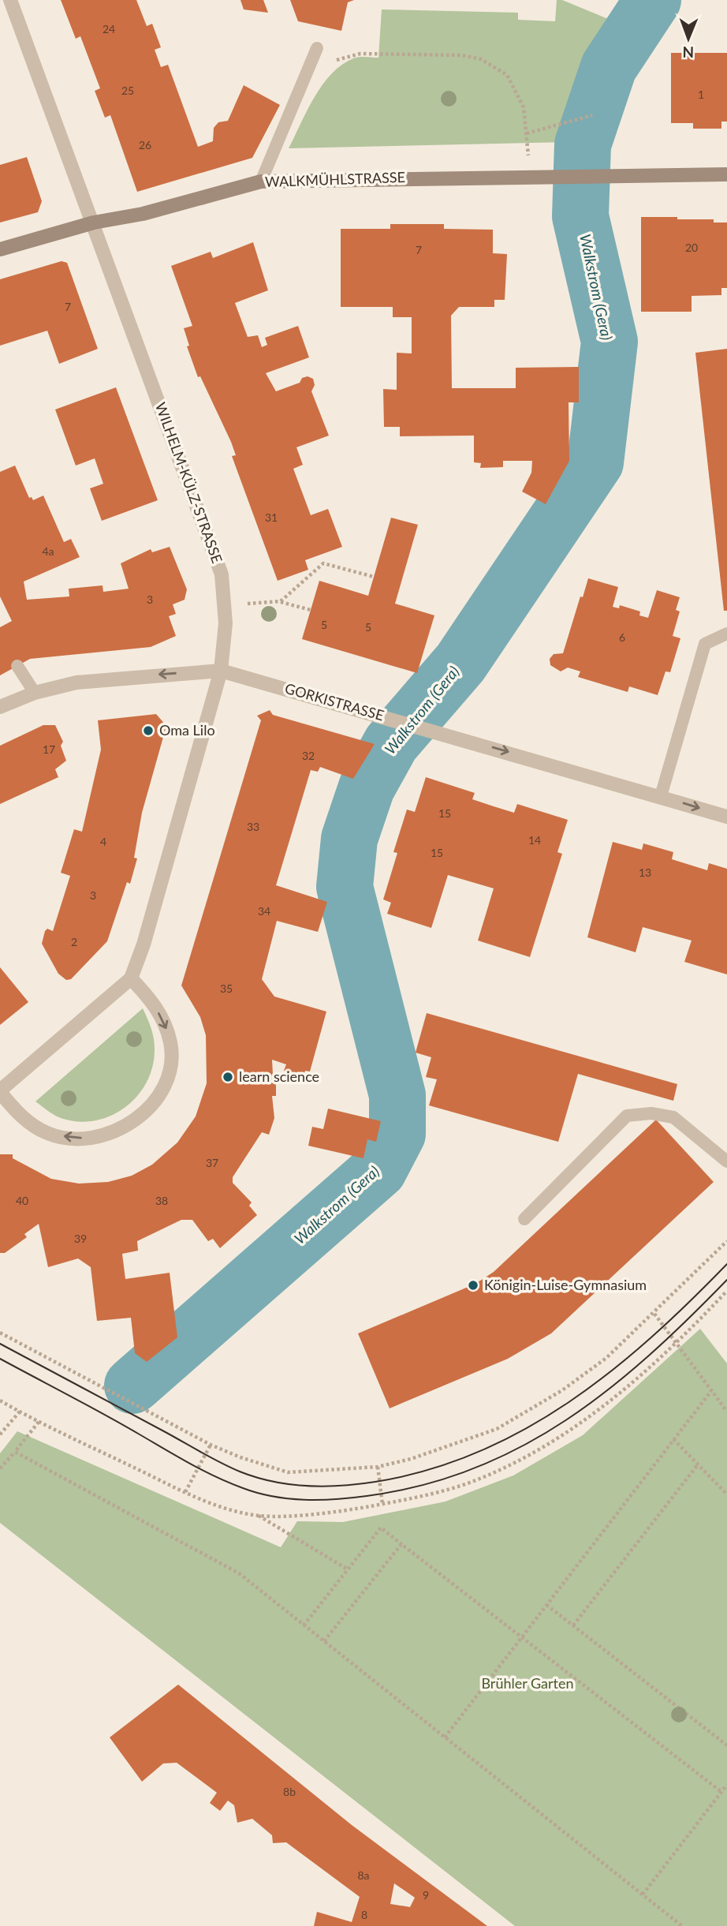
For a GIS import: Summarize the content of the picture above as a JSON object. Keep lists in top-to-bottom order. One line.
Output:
{"streets":{"street":["WALKMÜHLSTRASSE","WILHELM-KÜLZ-STRASSE","GORKISTRASSE"]},"crossings":[["WALKMÜHLSTRASSE","WILHELM-KÜLZ-STRASSE"],["WILHELM-KÜLZ-STRASSE","GORKISTRASSE"]],"water":["Walkstrom (Gera)"],"parks":["Brühler Garten"],"places":["Oma Lilo","learn science","Königin-Luise-Gymnasium"],"house_numbers":["24","25","1","26","20","7","7","31","4a","3","5","5","6","17","32","15","33","14","4","15","13","3","34","2","35","37","40","38","39","8b","8a","9","8"],"north":"bottom"}
